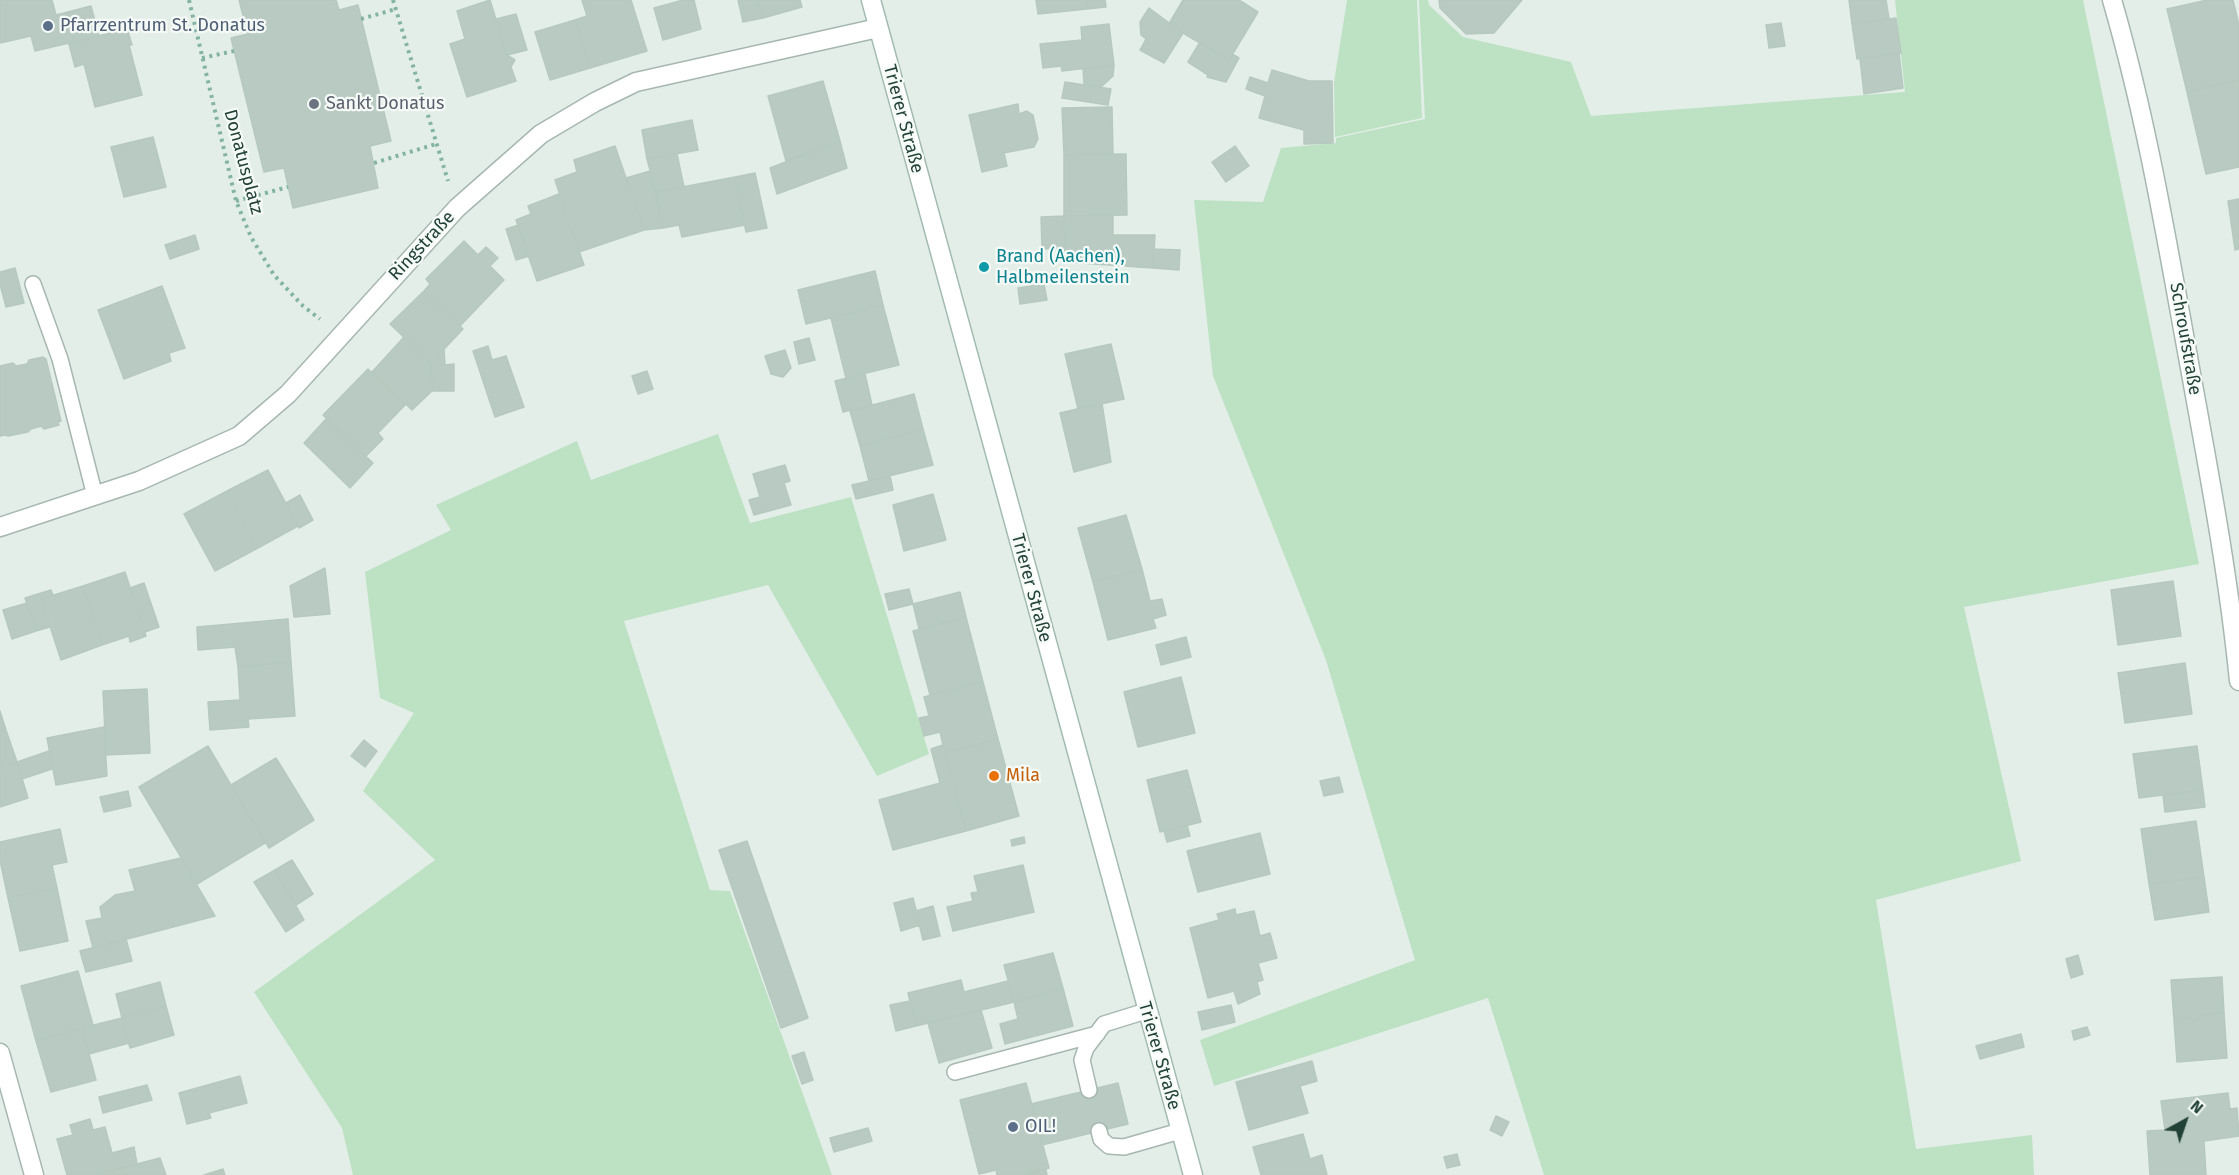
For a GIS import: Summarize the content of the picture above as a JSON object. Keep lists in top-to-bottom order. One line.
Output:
{"streets":{"street":["Trierer Straße","Ringstraße","Schroufstraße"],"path":["Donatusplatz"]},"crossings":[["Trierer Straße","Ringstraße"],["Donatusplatz","Ringstraße"]],"places":["Pfarrzentrum St. Donatus","Sankt Donatus","Brand (Aachen), Halbmeilenstein","Mila","OIL!"],"north":"top right"}
